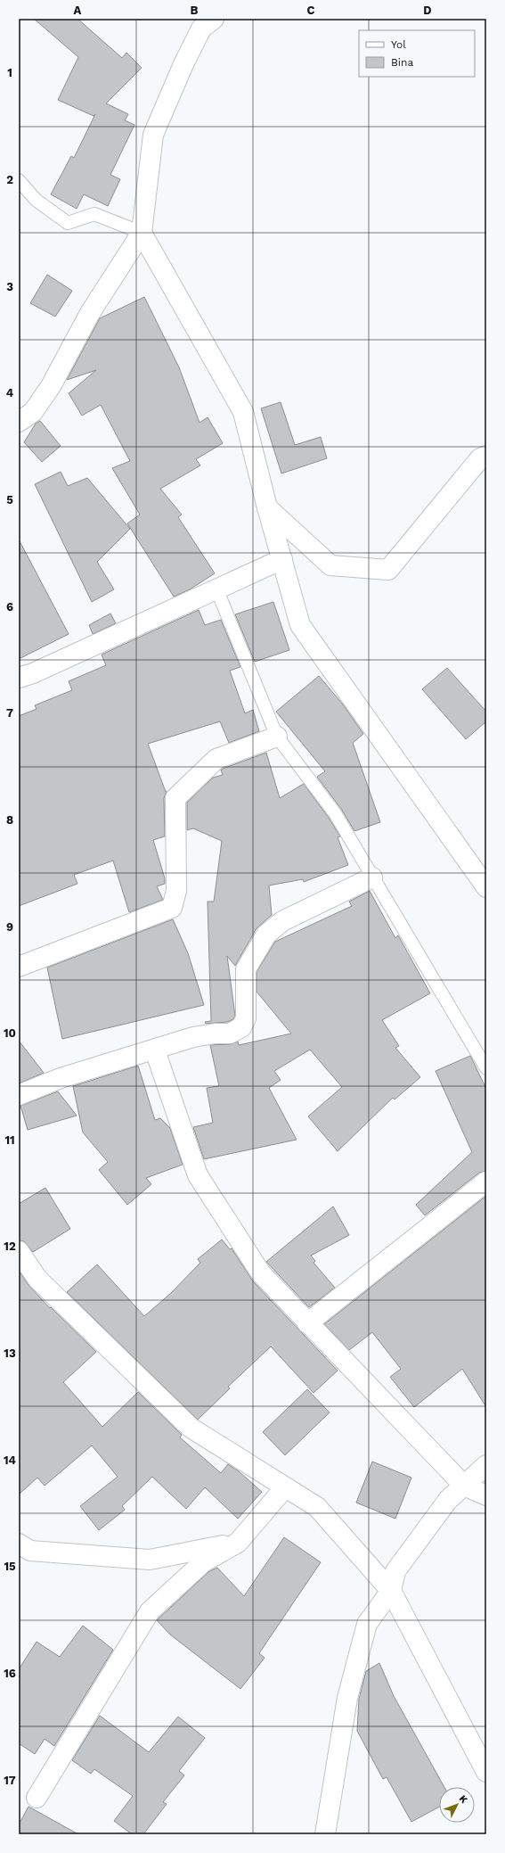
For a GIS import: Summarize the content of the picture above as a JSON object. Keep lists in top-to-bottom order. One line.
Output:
{"legend":["Yol","Bina"],"north":"top right","grid":{"columns":["A","B","C","D"],"rows":["1","2","3","4","5","6","7","8","9","10","11","12","13","14","15","16","17"]}}
